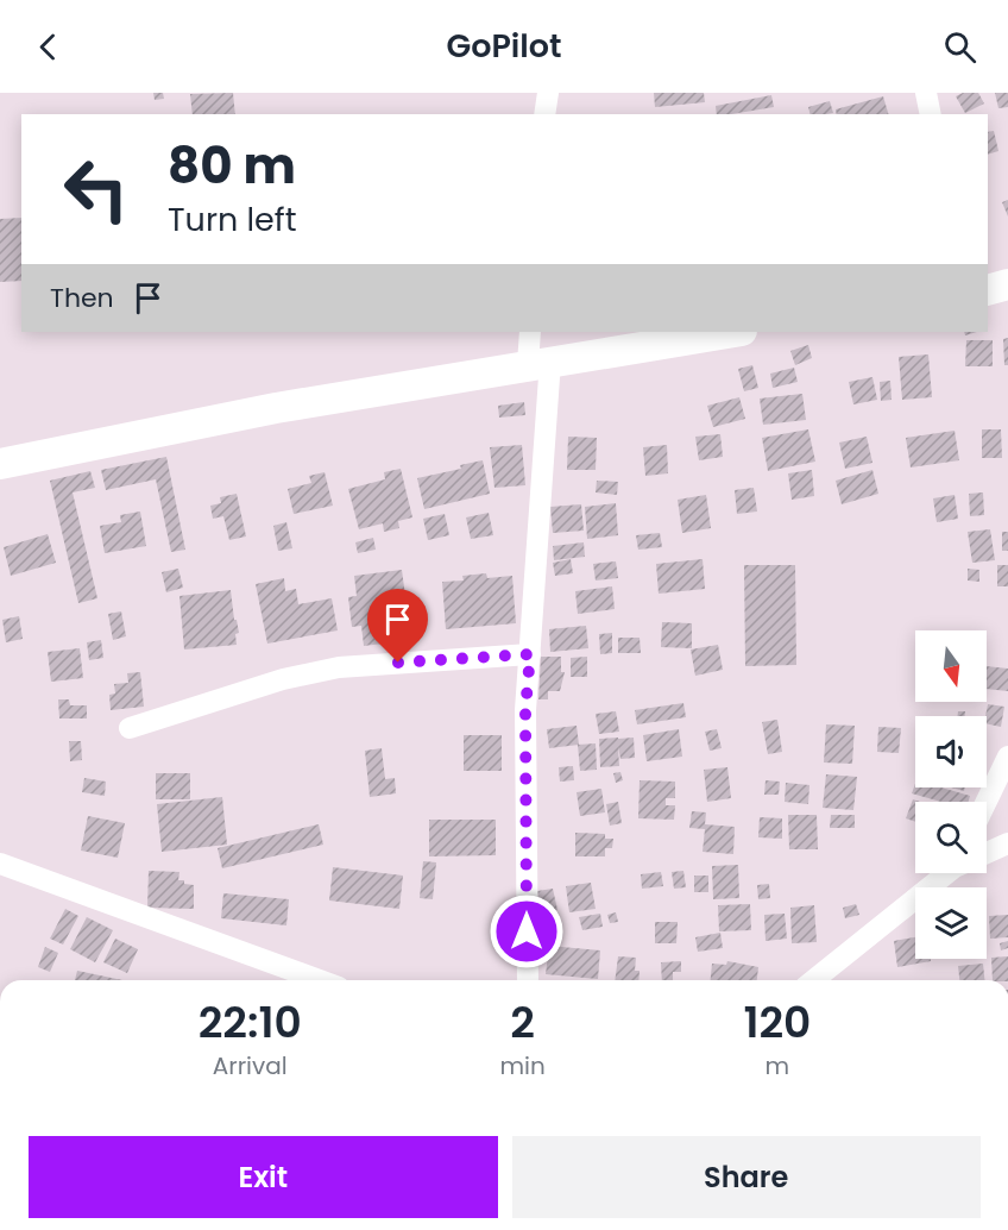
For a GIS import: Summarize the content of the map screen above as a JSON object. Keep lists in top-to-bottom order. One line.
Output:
{"north":"bottom","page":{"header":"GoPilot","turn":["80 m","Turn left"],"then":"Then","eta":["22:10","Arrival","2","min","120","m"],"buttons":["Exit","Share"]}}
